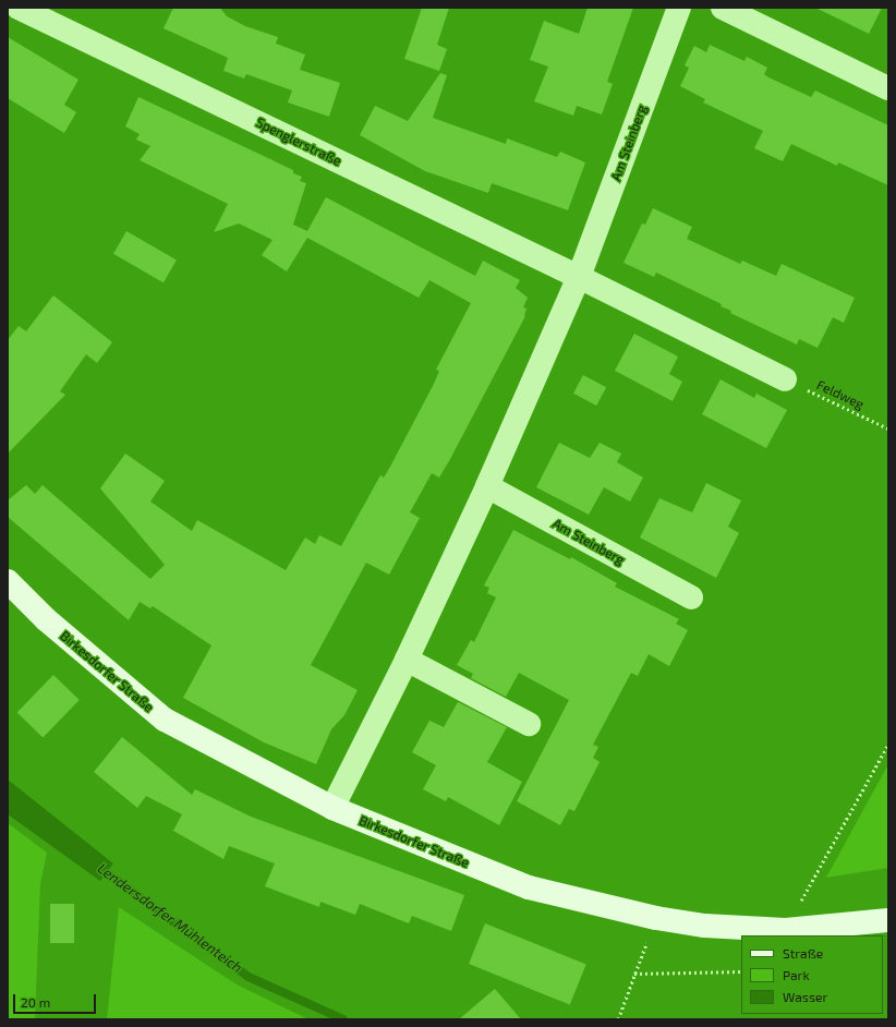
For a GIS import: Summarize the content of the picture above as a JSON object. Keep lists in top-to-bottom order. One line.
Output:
{"streets":{"main road":["Birkesdorfer Straße"],"street":["Spenglerstraße","Am Steinberg"],"path":["Feldweg"]},"crossings":[["Spenglerstraße","Am Steinberg"],["Am Steinberg","Birkesdorfer Straße"]],"water":["Lendersdorfer Mühlenteich"],"legend":["Straße","Park","Wasser"],"scale_bar":"20 m"}
